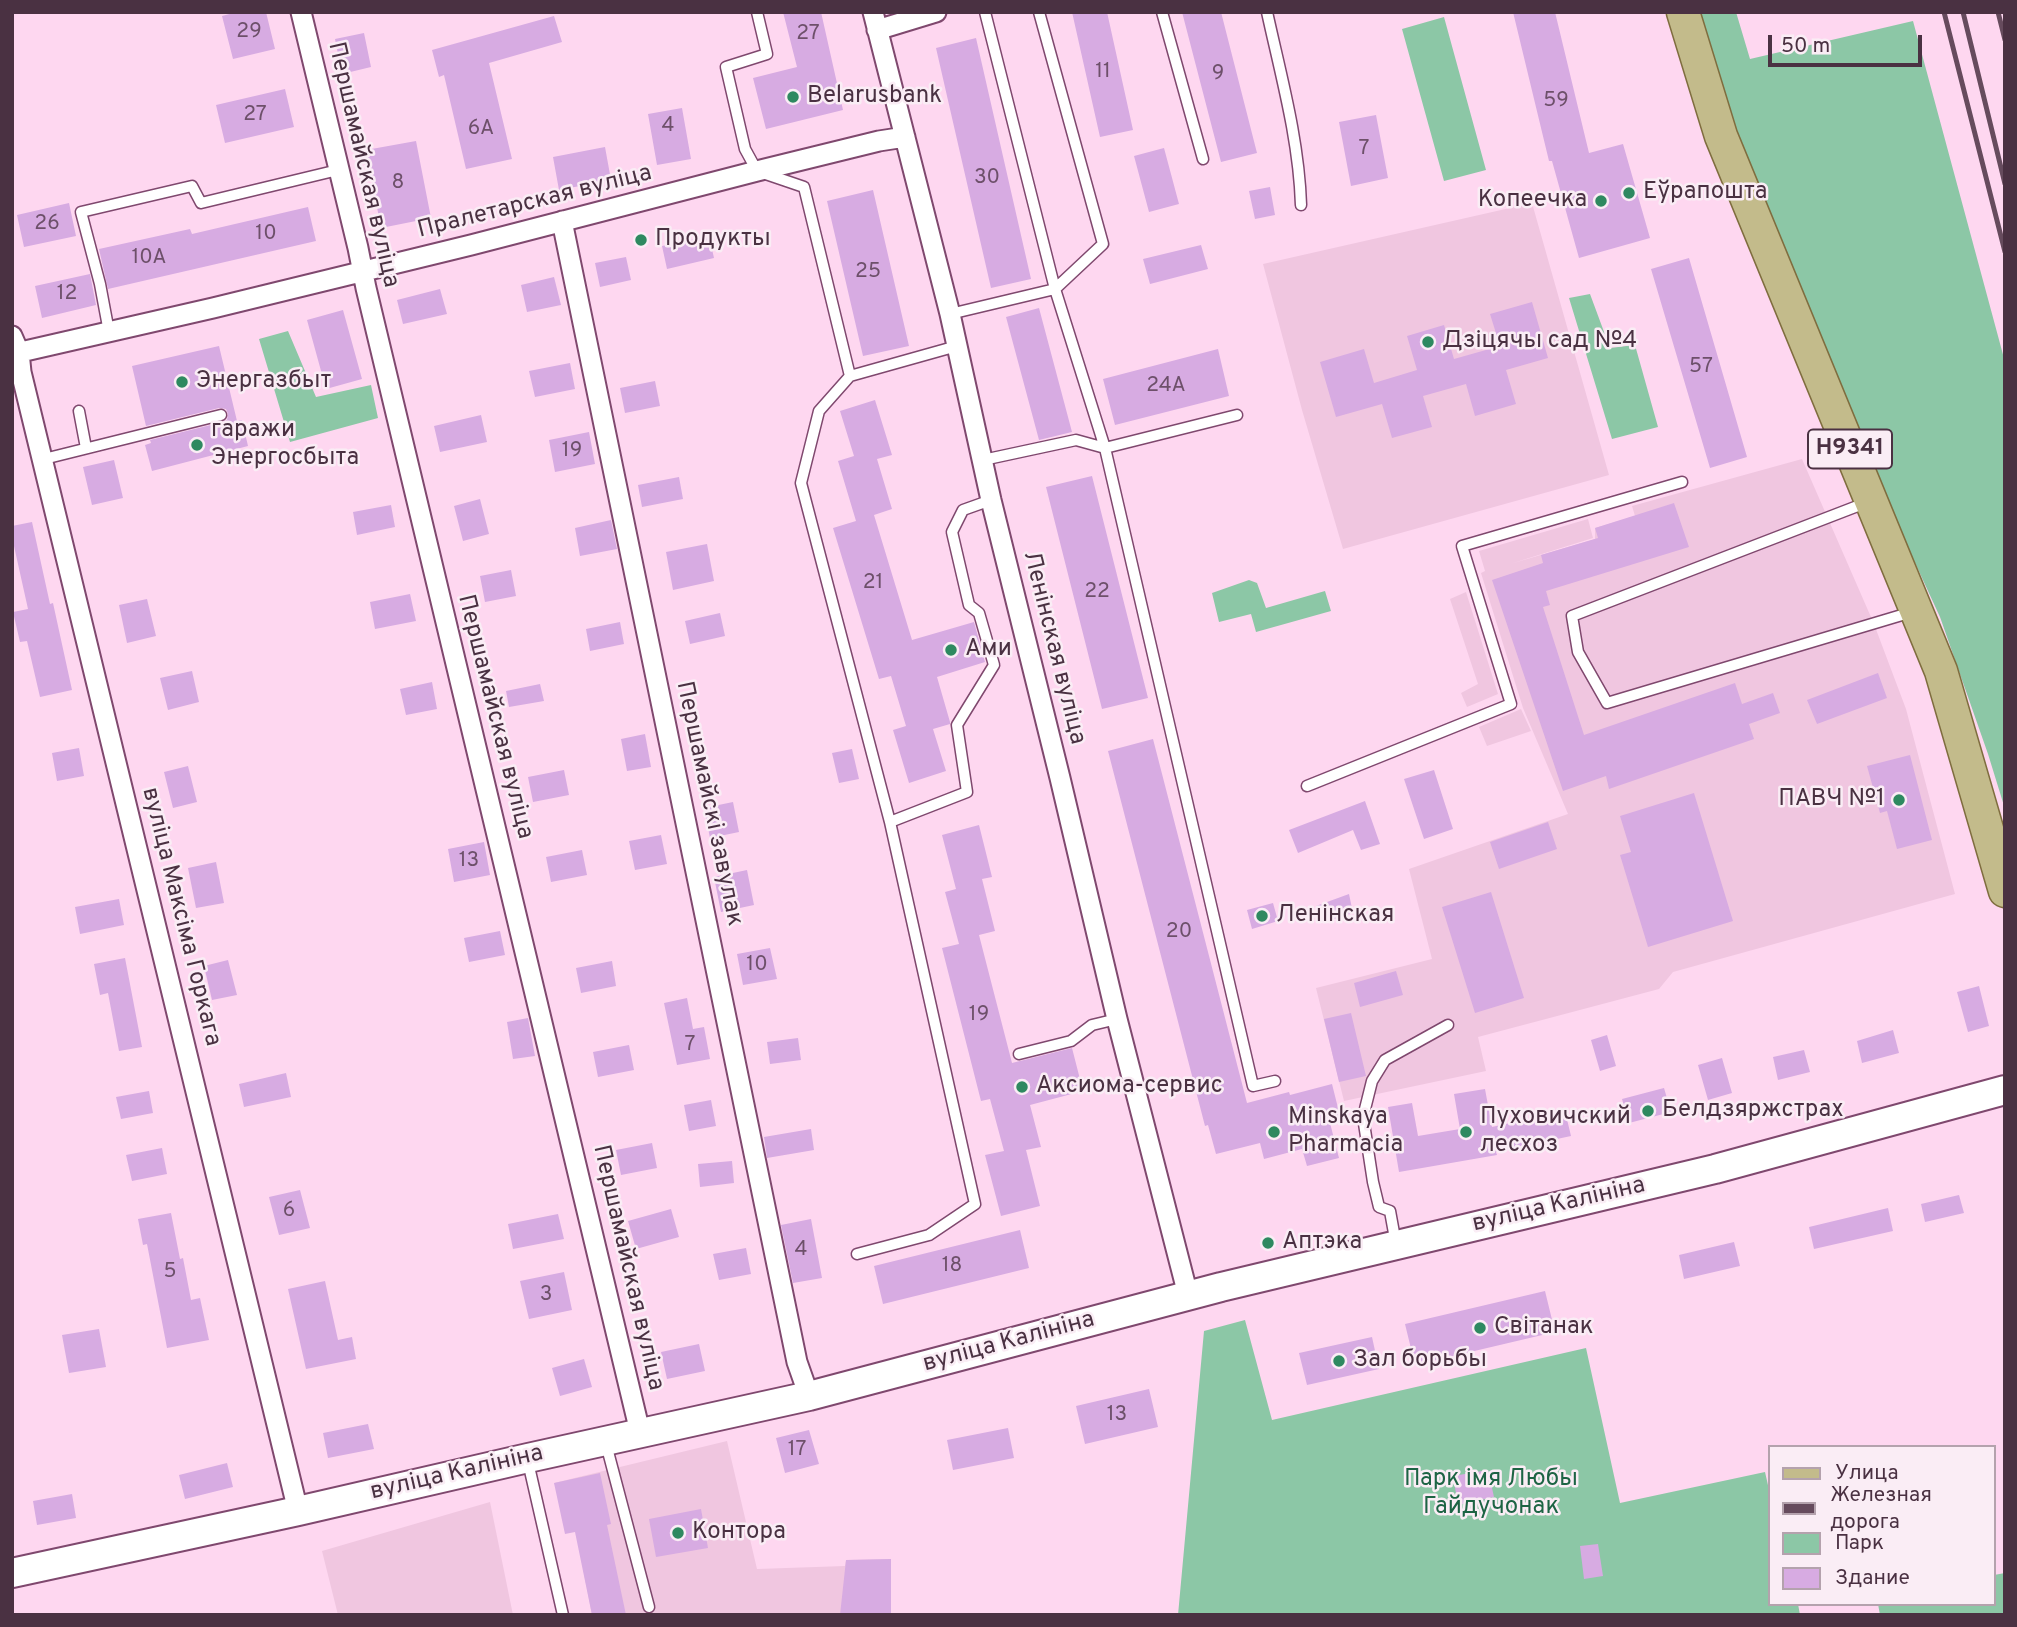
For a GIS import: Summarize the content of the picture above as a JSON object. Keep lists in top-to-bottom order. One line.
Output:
{"streets":{"main road":["Н9341","вуліца Калініна"],"street":["Першамайская вуліца","Пралетарская вуліца","Ленінская вуліца","Першамайскі завулак","вуліца Максіма Горкага"]},"crossings":[["Першамайская вуліца","Пралетарская вуліца"],["Першамайская вуліца","вуліца Калініна"],["Пралетарская вуліца","Ленінская вуліца"],["Пралетарская вуліца","Першамайскі завулак"],["Пралетарская вуліца","вуліца Максіма Горкага"],["Ленінская вуліца","вуліца Калініна"],["Першамайскі завулак","вуліца Калініна"],["вуліца Максіма Горкага","вуліца Калініна"]],"parks":["Парк імя Любы Гайдучонак"],"places":["Belarusbank","Еўрапошта","Копеечка","Продукты","Дзіцячы сад №4","Энергазбыт","гаражи Энергосбыта","Ами","ПАВЧ №1","Ленінская","Аксиома-сервис","Белдзяржстрах","Minskaya Pharmacia","Пуховичский лесхоз","Аптэка","Світанак","Зал борьбы","Контора"],"house_numbers":["29","27","11","9","59","27","4","6А","7","30","8","26","10","10А","25","12","57","24А","19","21","22","13","20","10","19","7","6","4","18","5","3","13","17"],"legend":["Улица","Железная дорога","Парк","Здание"],"scale_bar":"50 m"}
